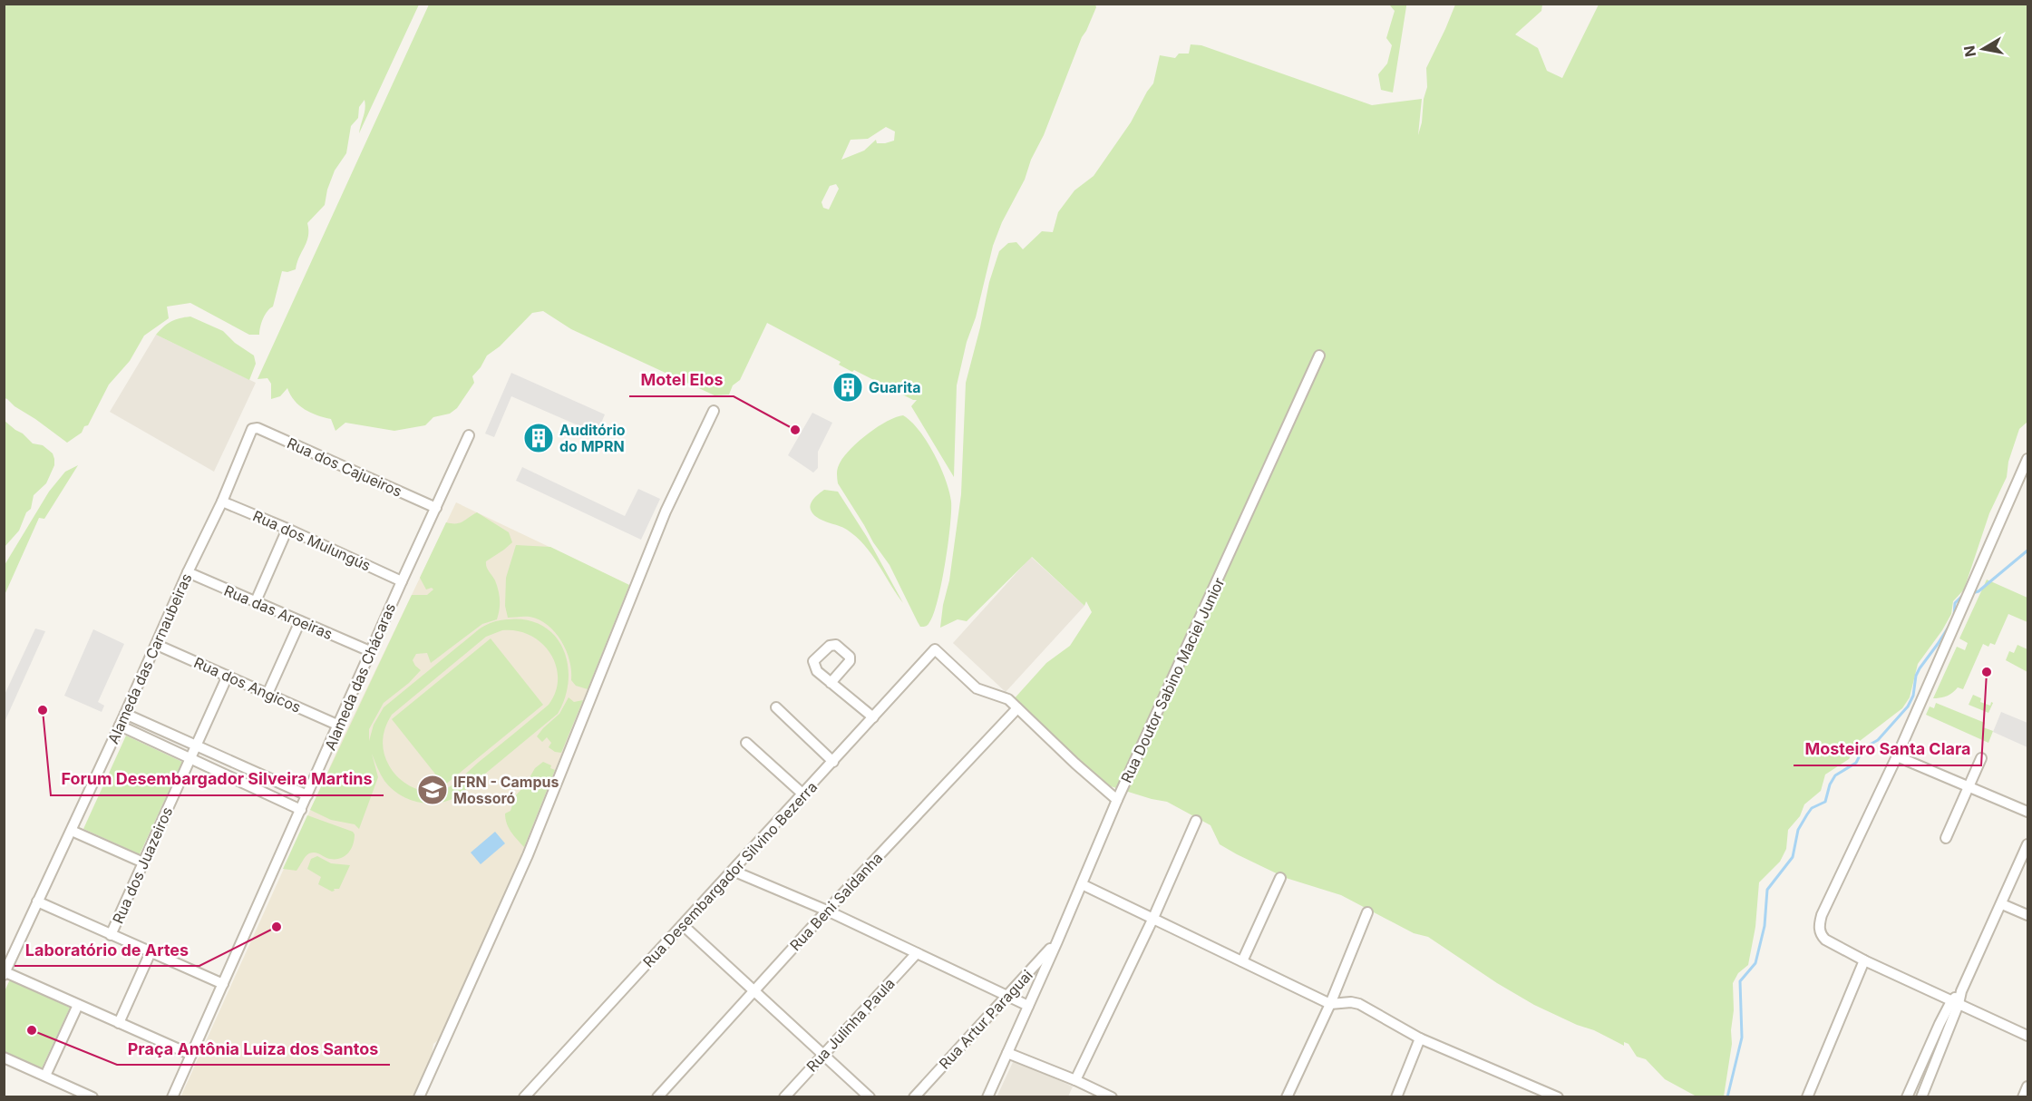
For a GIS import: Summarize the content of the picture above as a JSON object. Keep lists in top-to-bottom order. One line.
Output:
{"streets":{"street":["Rua dos Cajueiros","Rua dos Mulungús","Rua das Aroeiras","Alameda das Carnaubeiras","Alameda das Chácaras","Rua Doutor Sabino Maciel Junior","Rua dos Angicos","Rua dos Juazeiros","Rua Desembargador Silvino Bezerra","Rua Beni Saldanha","Rua Artur Paraguai","Rua Julinha Paula"]},"crossings":[["Rua dos Cajueiros","Alameda das Carnaubeiras"],["Rua dos Cajueiros","Alameda das Chácaras"],["Rua dos Mulungús","Alameda das Carnaubeiras"],["Rua dos Mulungús","Alameda das Chácaras"],["Rua das Aroeiras","Alameda das Carnaubeiras"],["Rua das Aroeiras","Alameda das Chácaras"],["Alameda das Carnaubeiras","Rua dos Angicos"],["Alameda das Chácaras","Rua dos Angicos"],["Rua Doutor Sabino Maciel Junior","Rua Artur Paraguai"],["Rua dos Angicos","Rua dos Juazeiros"],["Rua Desembargador Silvino Bezerra","Rua Beni Saldanha"]],"places":{"building":["Guarita","Auditório do MPRN"],"other":["Motel Elos","Mosteiro Santa Clara","Forum Desembargador Silveira Martins","Laboratório de Artes","Praça Antônia Luiza dos Santos"],"school or university":["IFRN - Campus Mossoró"]},"north":"left"}
